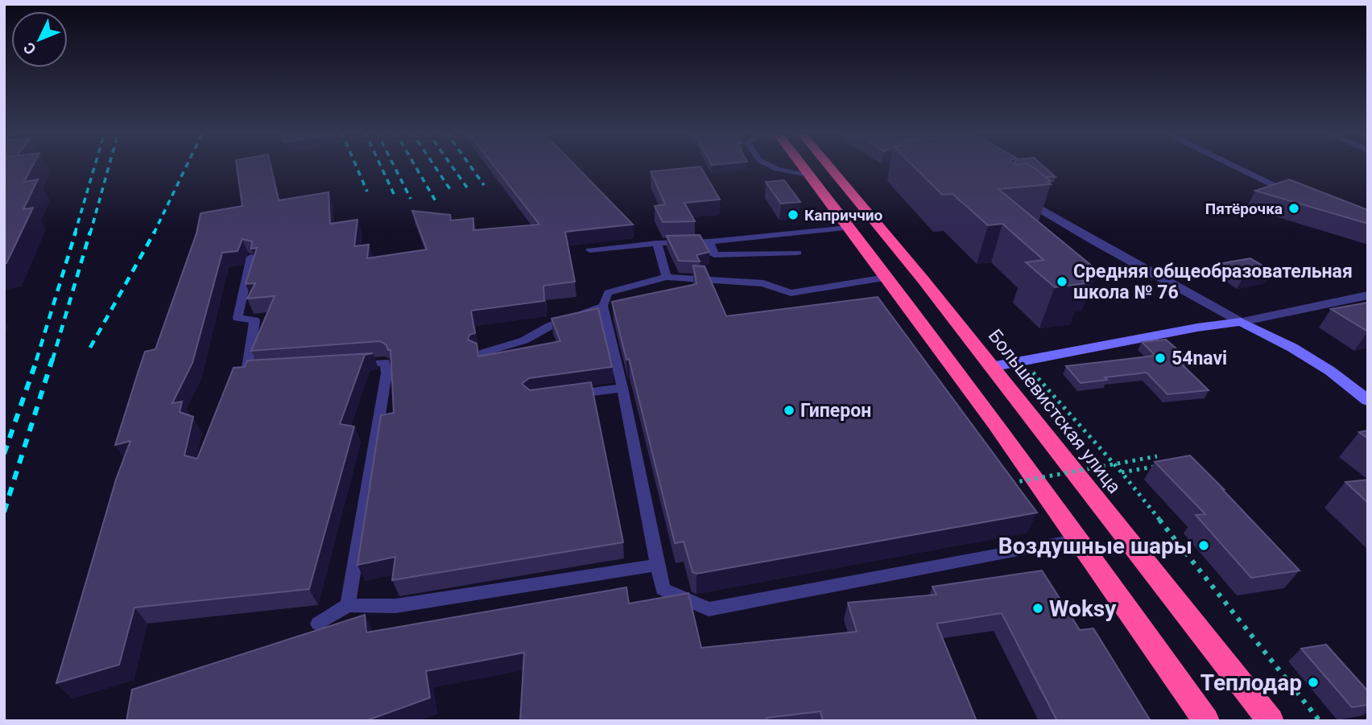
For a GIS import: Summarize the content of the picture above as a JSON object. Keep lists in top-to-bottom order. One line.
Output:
{"streets":{"highway":["Большевистская улица"]},"places":["Пятёрочка","Каприччио","Средняя общеобразовательная школа № 76","54navi","Гиперон","Воздушные шары","Woksy","Теплодар"],"north":"bottom left"}
